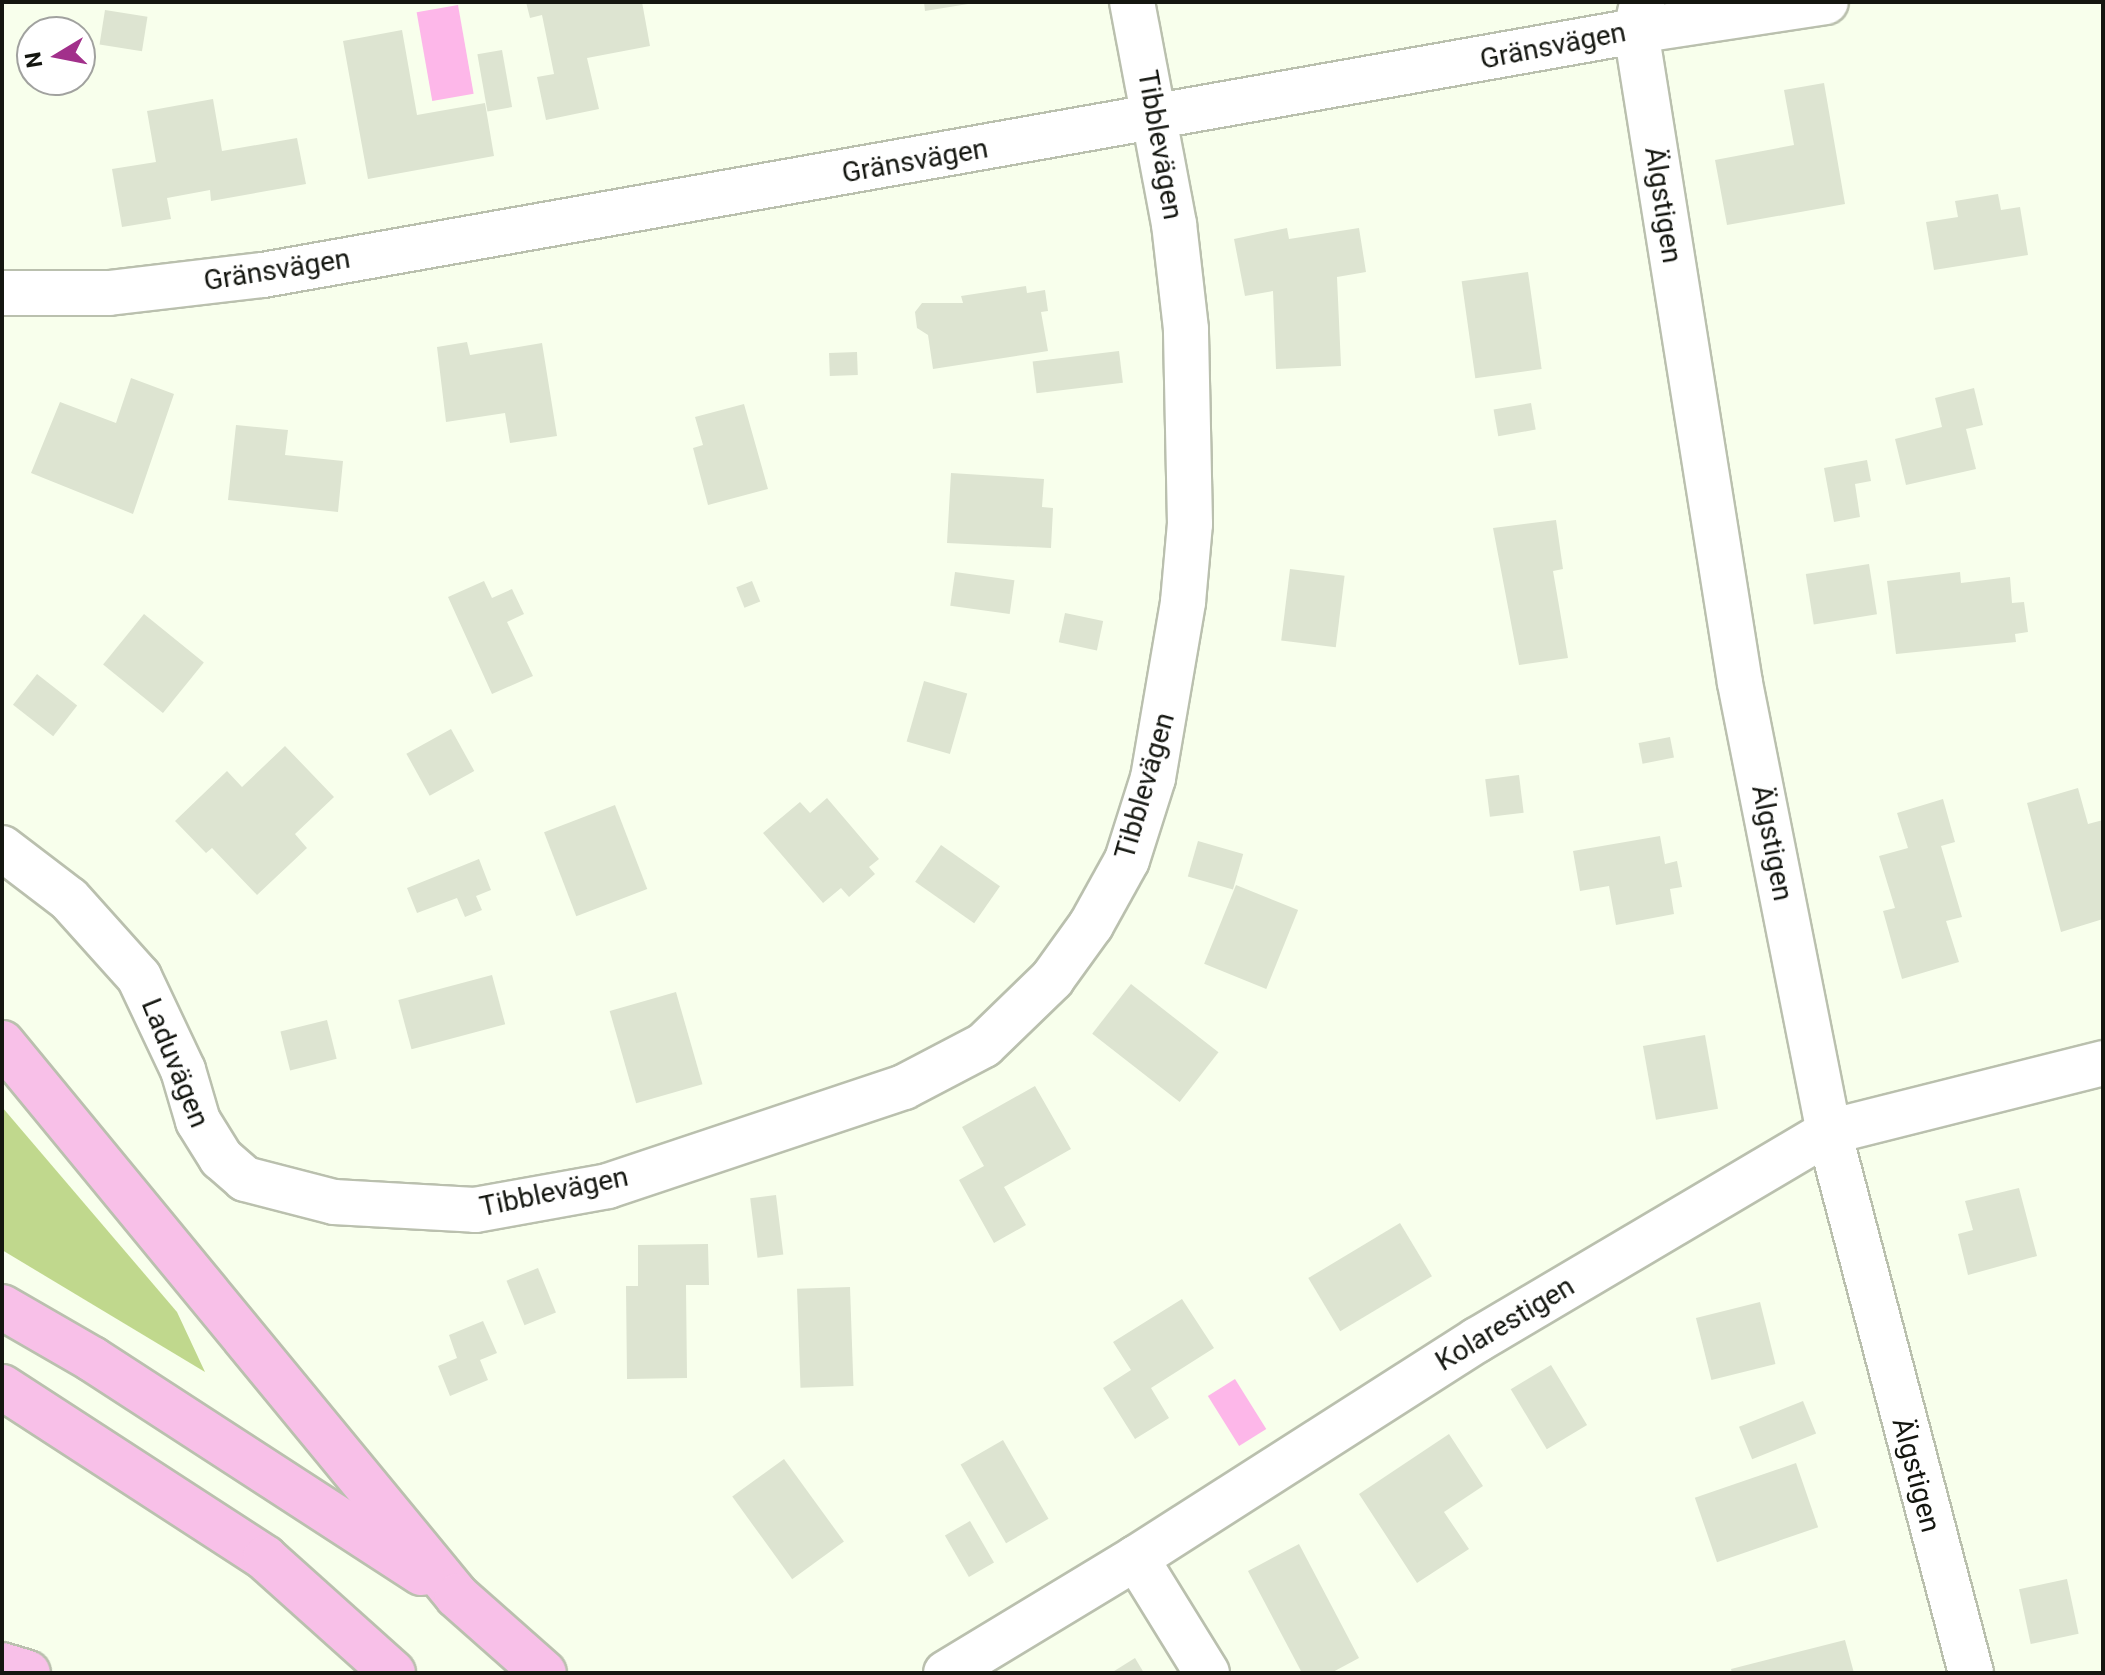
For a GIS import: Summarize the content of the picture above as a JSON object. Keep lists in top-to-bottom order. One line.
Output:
{"streets":{"street":["Gränsvägen","Tibblevägen","Älgstigen","Laduvägen","Kolarestigen"]},"crossings":[["Gränsvägen","Tibblevägen"],["Gränsvägen","Älgstigen"],["Tibblevägen","Laduvägen"],["Älgstigen","Kolarestigen"]],"north":"left"}
